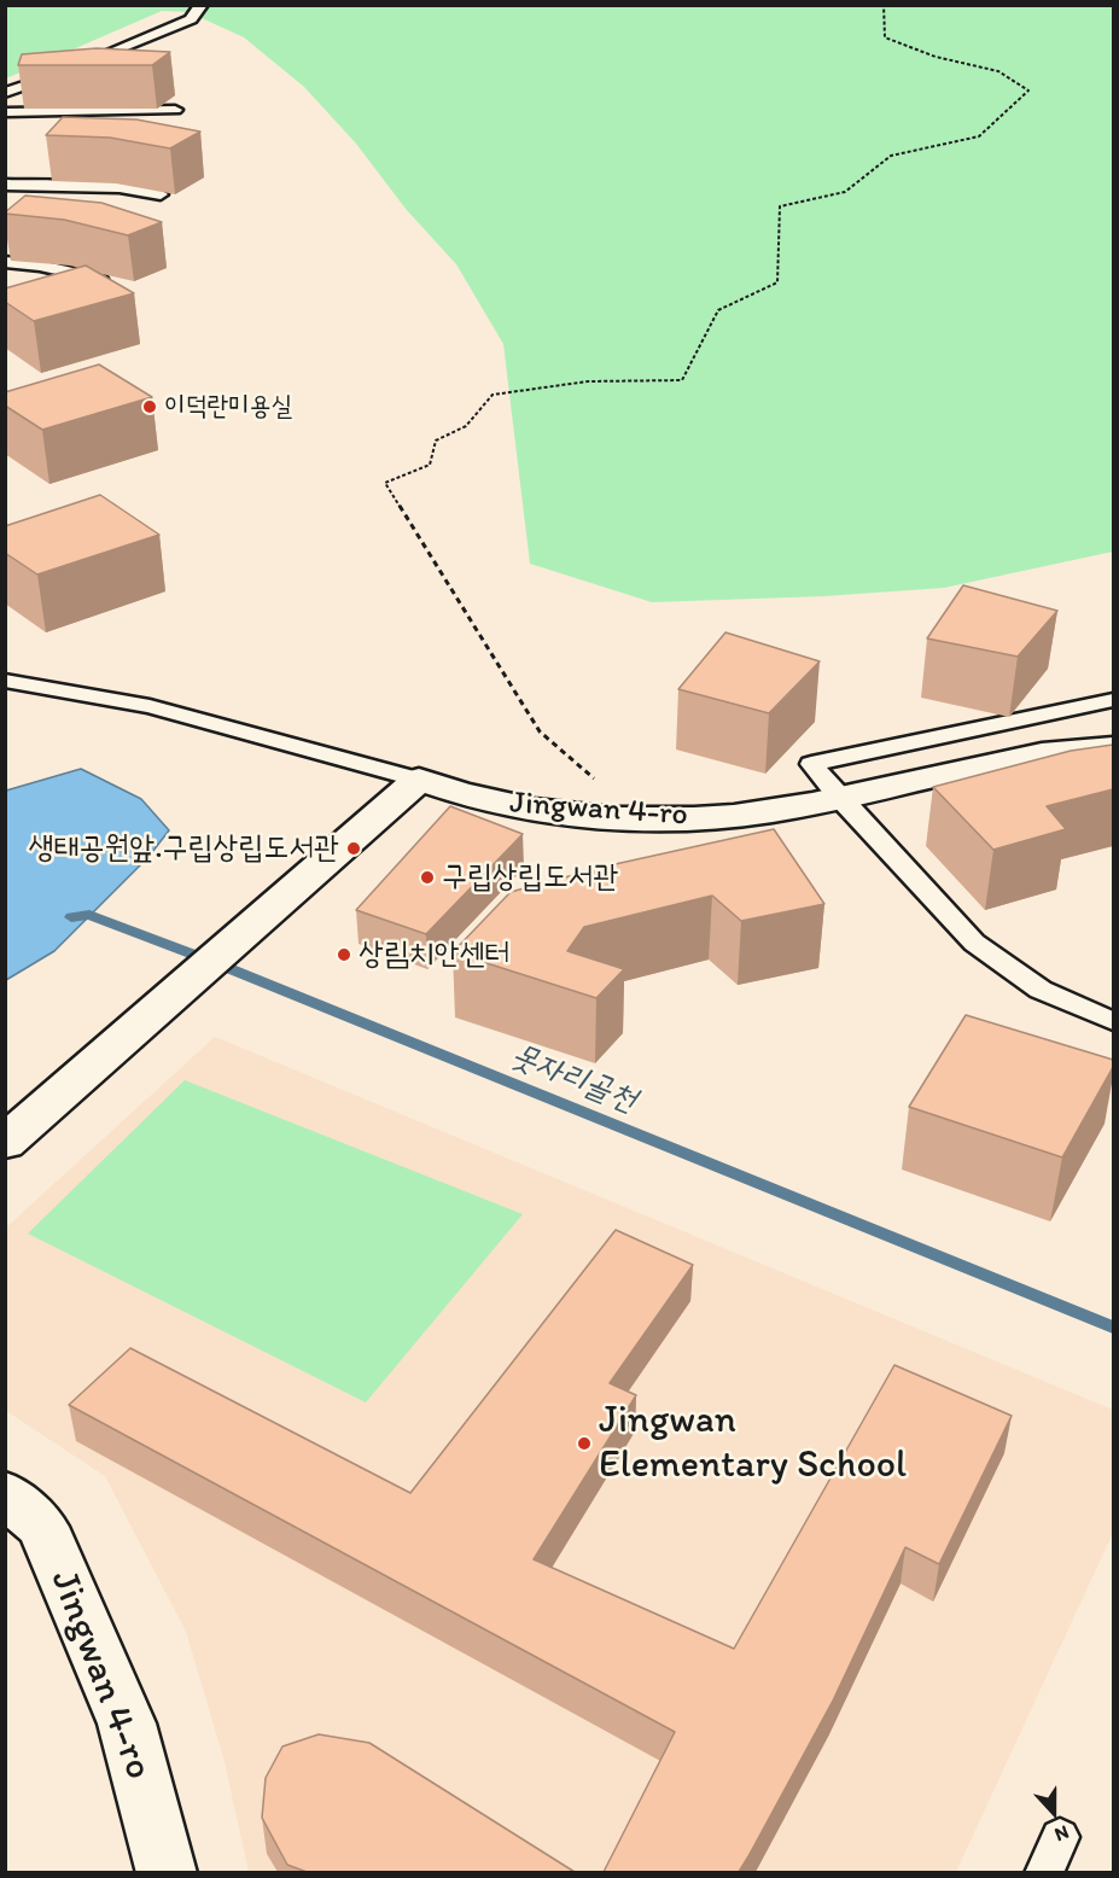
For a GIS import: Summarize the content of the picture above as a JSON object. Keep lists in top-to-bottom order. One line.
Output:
{"streets":{"street":["Jingwan 4-ro"]},"water":["못자리골천"],"places":["이덕란미용실","생태공원앞.구립상립도서관","구립상립도서관","상림치안센터","Jingwan Elementary School"],"north":"bottom"}
